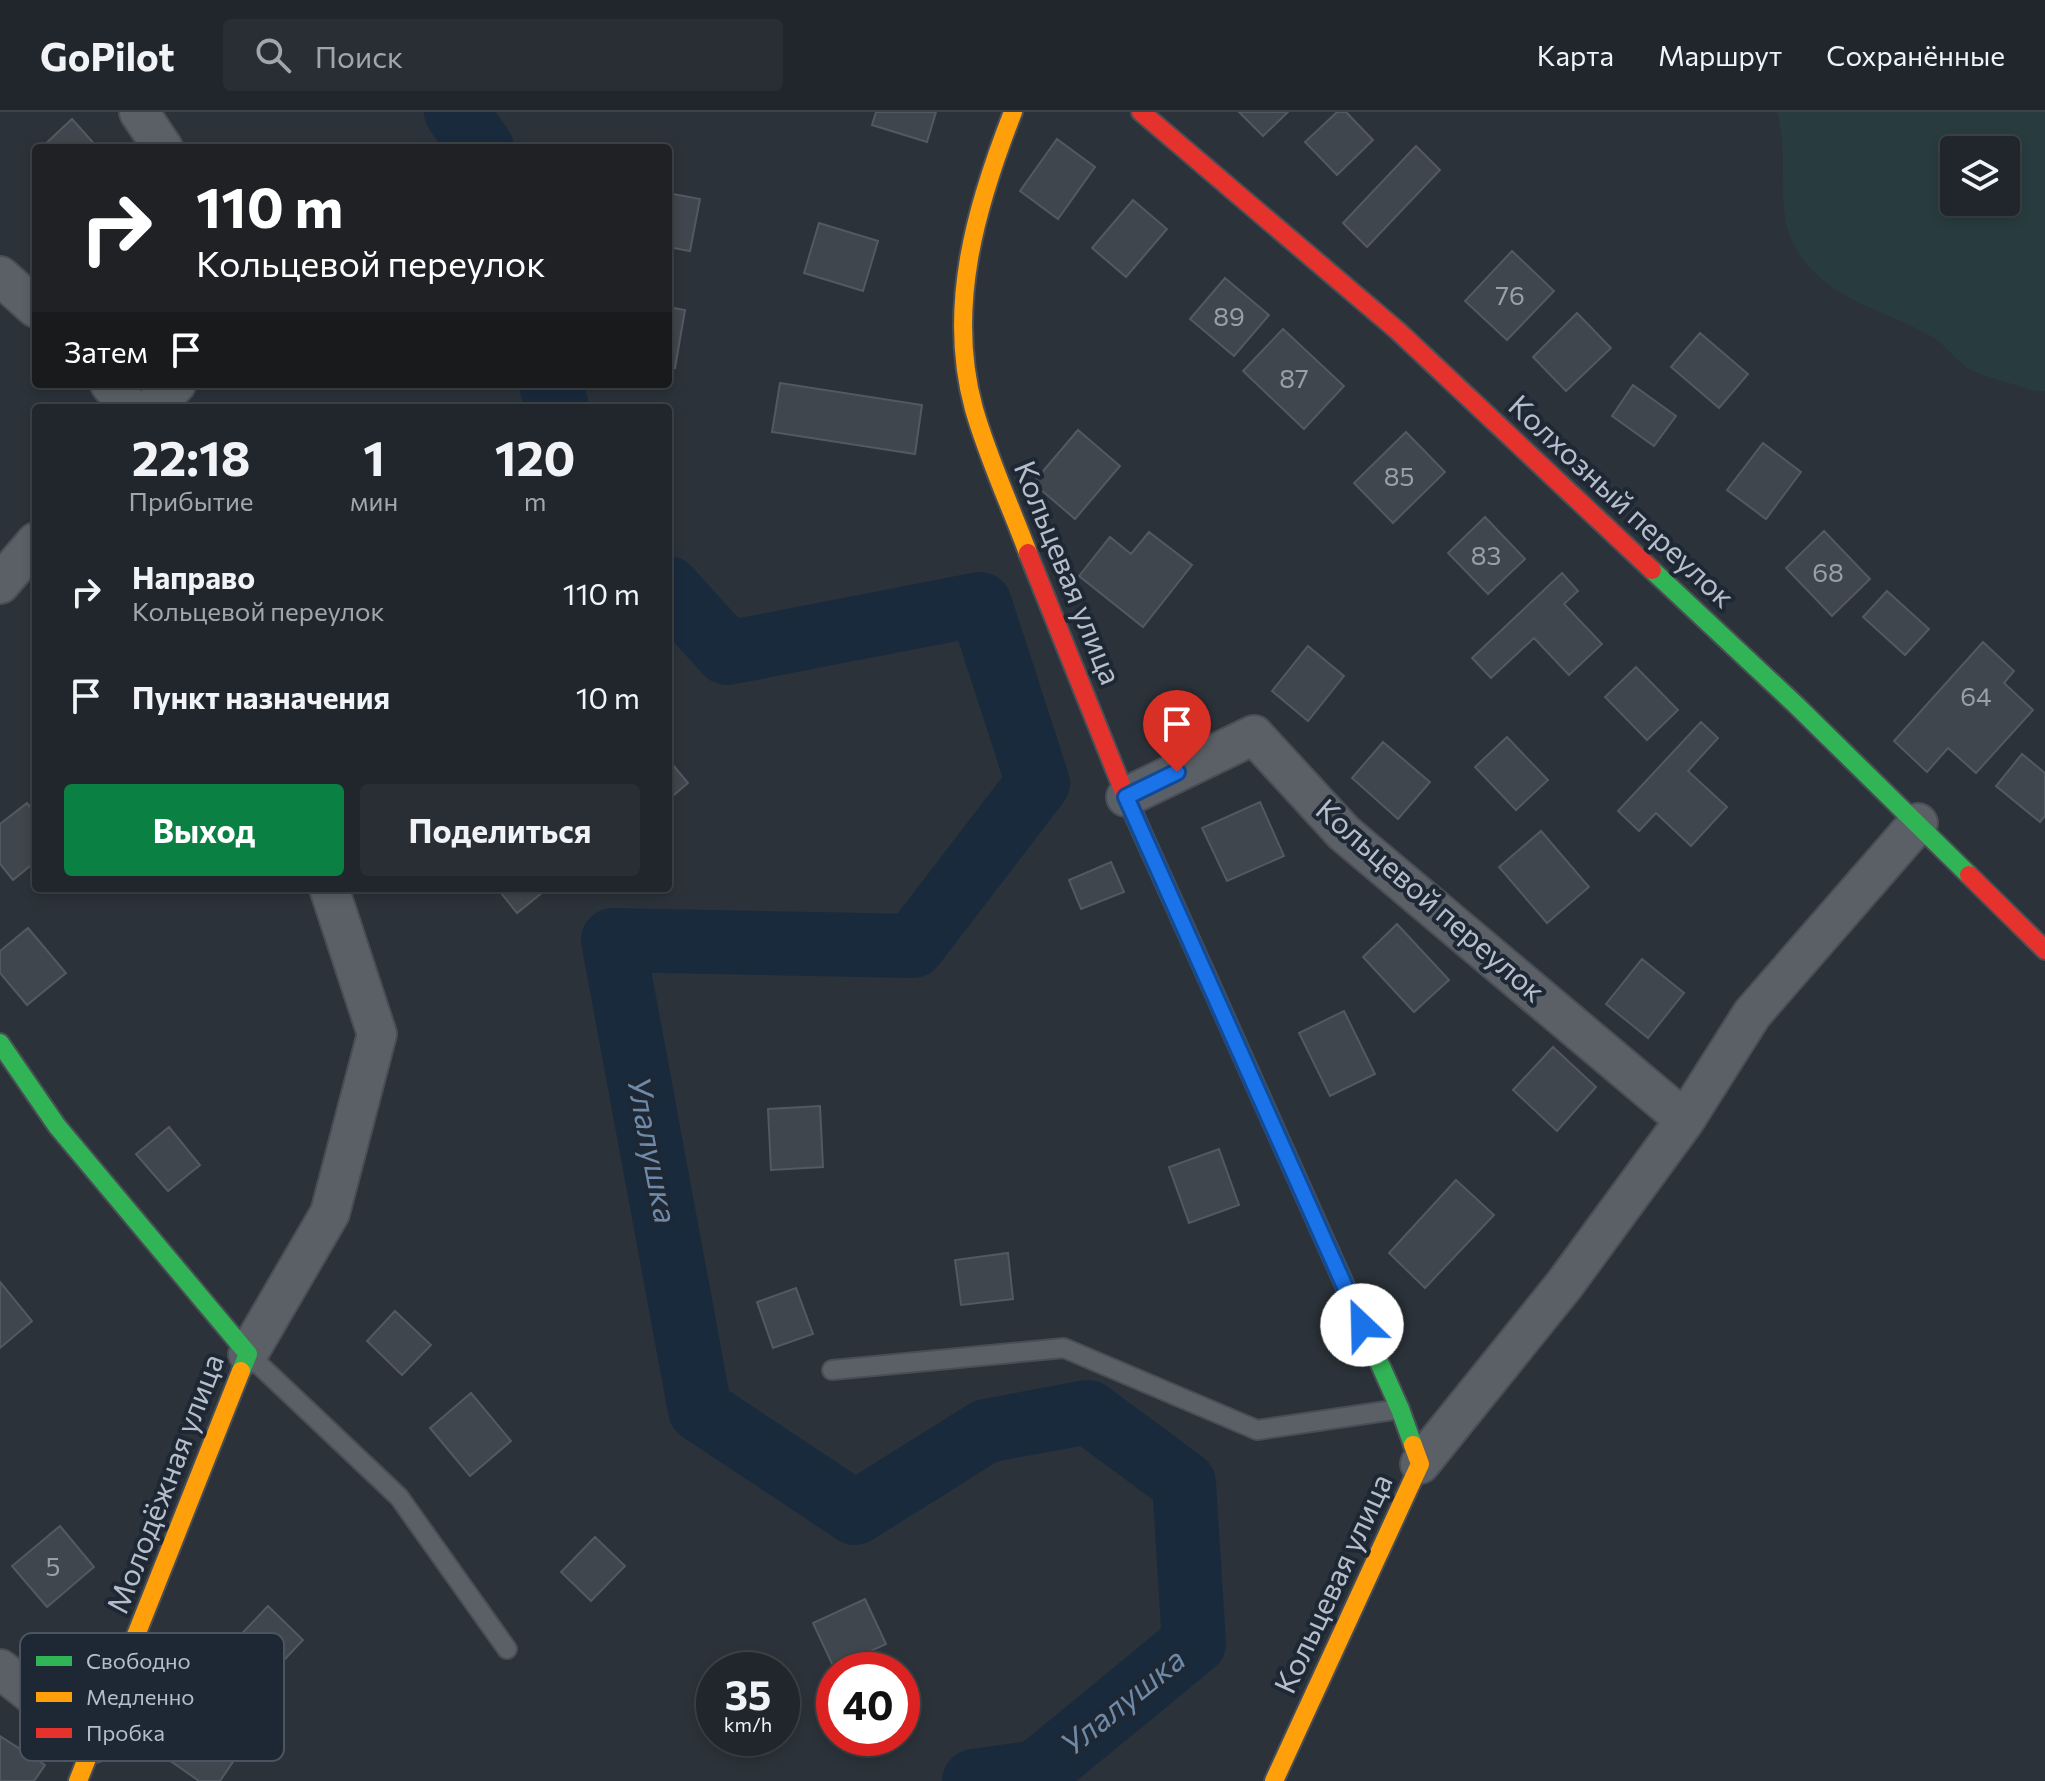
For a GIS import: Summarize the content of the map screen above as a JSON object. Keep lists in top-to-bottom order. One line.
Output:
{"streets":{"street":["Колхозный переулок","Кольцевая улица","Кольцевой переулок","Молодёжная улица"]},"crossings":[["Кольцевая улица","Кольцевой переулок"]],"water":["Улалушка"],"house_numbers":["76","89","87","85","83","68","64","5"],"legend":["Свободно","Медленно","Пробка"],"page":{"header":"GoPilot","search":"Поиск","nav":["Карта","Маршрут","Сохранённые"],"turn":["110 m","Кольцевой переулок"],"then":"Затем","eta":["22:18","Прибытие","1","мин","120","m"],"list":[{"name":"Направо","note":"Кольцевой переулок","value":"110 m"},{"name":"Пункт назначения","value":"10 m"}],"buttons":["Выход","Поделиться"],"speed":"35 km/h","limit":"40"}}
